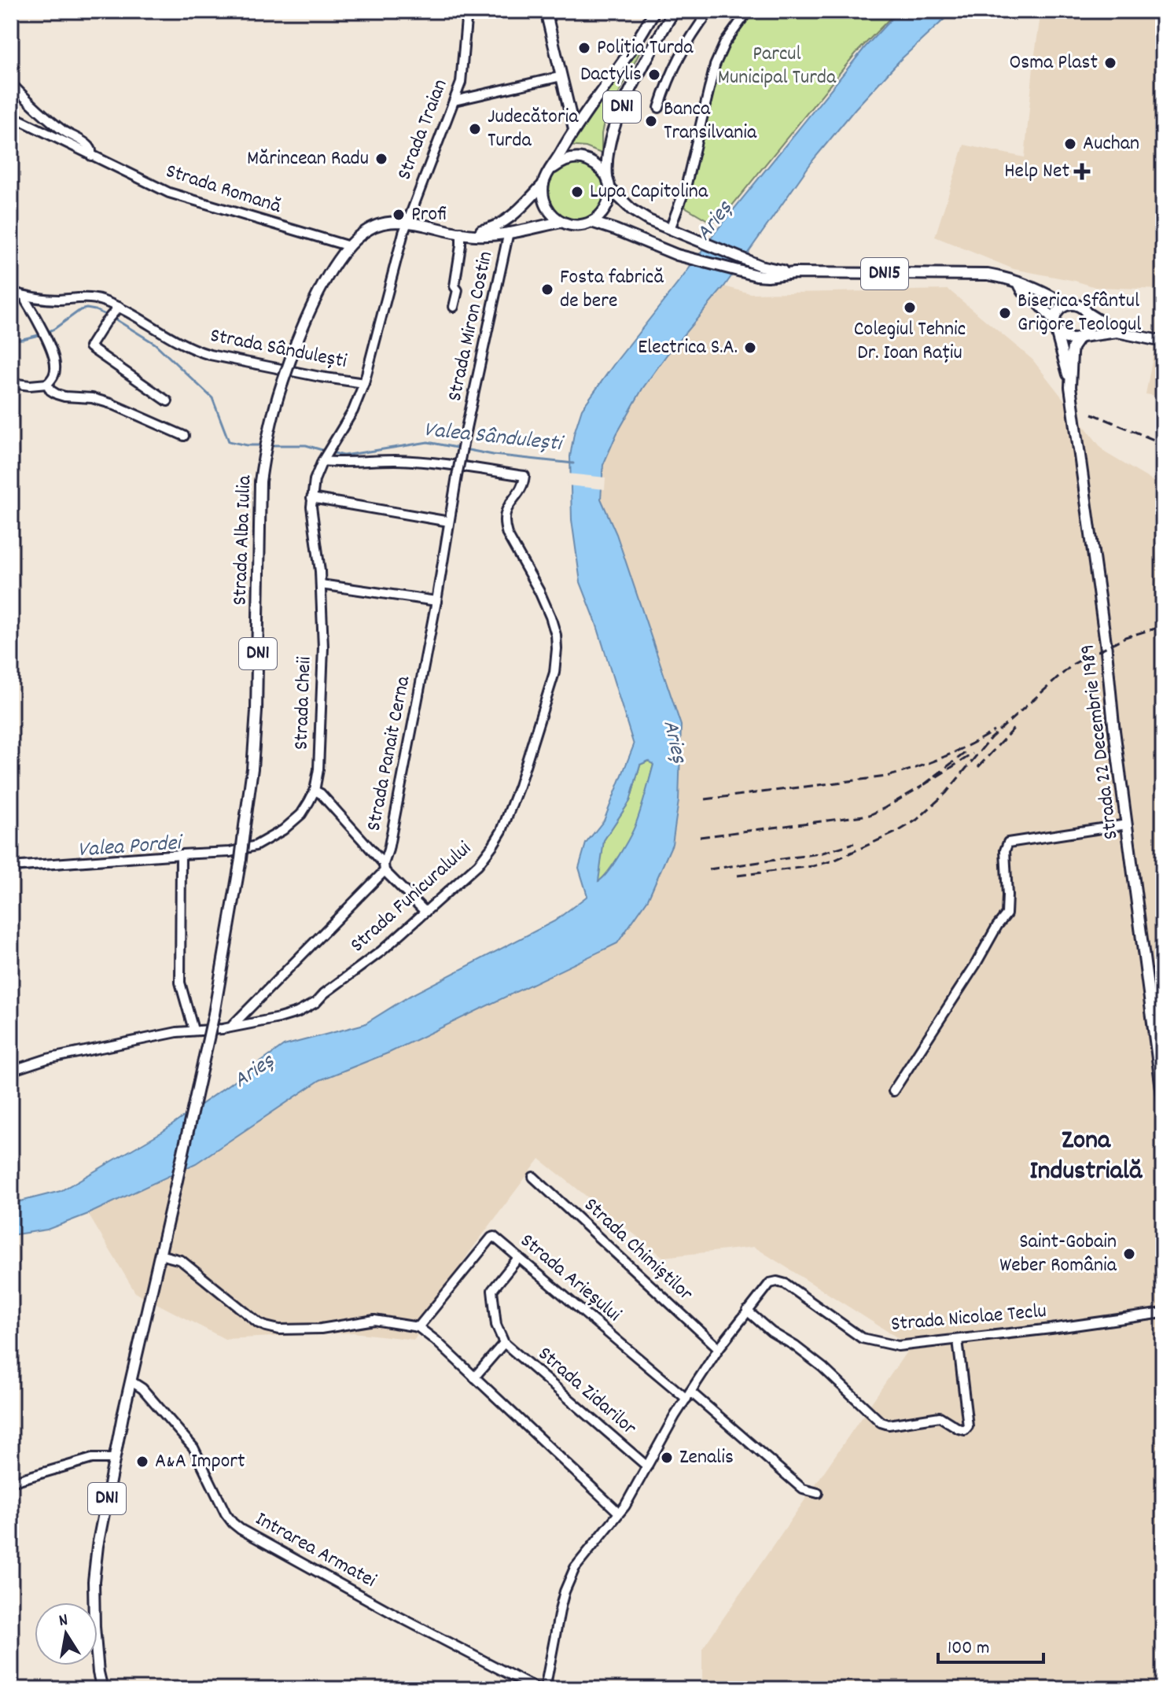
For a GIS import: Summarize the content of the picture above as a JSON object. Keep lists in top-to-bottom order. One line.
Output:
{"streets":{"main road":["DN1","DN15","Strada Alba Iulia","Strada 22 Decembrie 1989"],"street":["Strada Traian","Strada Romană","Strada Miron Costin","Strada Sândulești","Strada Cheii","Strada Panait Cerna","Strada Funicuralului","Strada Chimiștilor","Strada Arieșului","Strada Nicolae Teclu","Strada Zidarilor","Intrarea Armatei"]},"crossings":[["DN1","DN15"],["DN1","Strada Miron Costin"],["DN1","Strada Alba Iulia"],["DN1","Intrarea Armatei"],["Strada Traian","Strada Sândulești"],["Strada Traian","Strada Alba Iulia"],["Strada Traian","Strada Cheii"],["Strada Romană","Strada Alba Iulia"],["DN15","Strada 22 Decembrie 1989"],["Strada Miron Costin","Strada Panait Cerna"],["Strada Sândulești","Strada Cheii"],["Strada Cheii","Strada Funicuralului"],["Strada Chimiștilor","Strada Nicolae Teclu"],["Strada Arieșului","Strada Nicolae Teclu"],["Strada Nicolae Teclu","Strada Zidarilor"]],"districts":["Zona Industrială"],"water":["Arieș","Valea Sândulești","Valea Pordei"],"parks":["Parcul Municipal Turda"],"places":{"other":["Poliția Turda","Osma Plast","Dactylis","Banca Transilvania","Judecătoria Turda","Auchan","Mărincean Radu","Lupa Capitolina","Profi","Fosta fabrică de bere","Colegiul Tehnic Dr. Ioan Rațiu","Biserica Sfântul Grigore Teologul","Electrica S.A.","Saint-Gobain Weber România","Zenalis","A&A Import"],"health":["Help Net"]},"scale_bar":"100 m","north":"top"}
